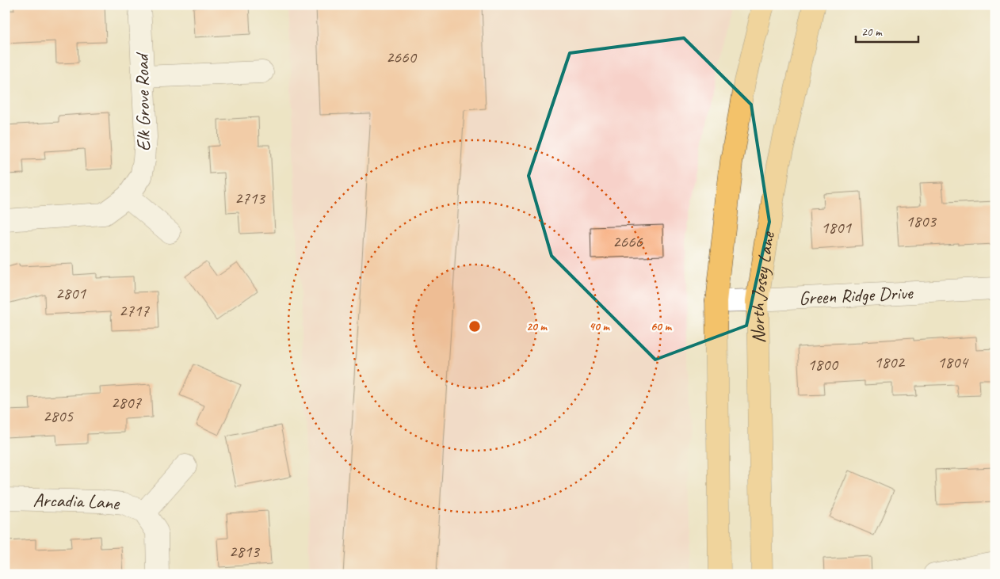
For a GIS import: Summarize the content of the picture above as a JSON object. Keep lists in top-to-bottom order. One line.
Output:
{"streets":{"main road":["North Josey Lane"],"street":["Elk Grove Road","Green Ridge Drive","Arcadia Lane"]},"crossings":[["North Josey Lane","Green Ridge Drive"]],"house_numbers":["2660","2713","1803","1801","2666","2801","2717","1802","1804","1800","2807","2805","2813"],"scale_bar":"20 m","rings":["20 m","40 m","60 m"]}
